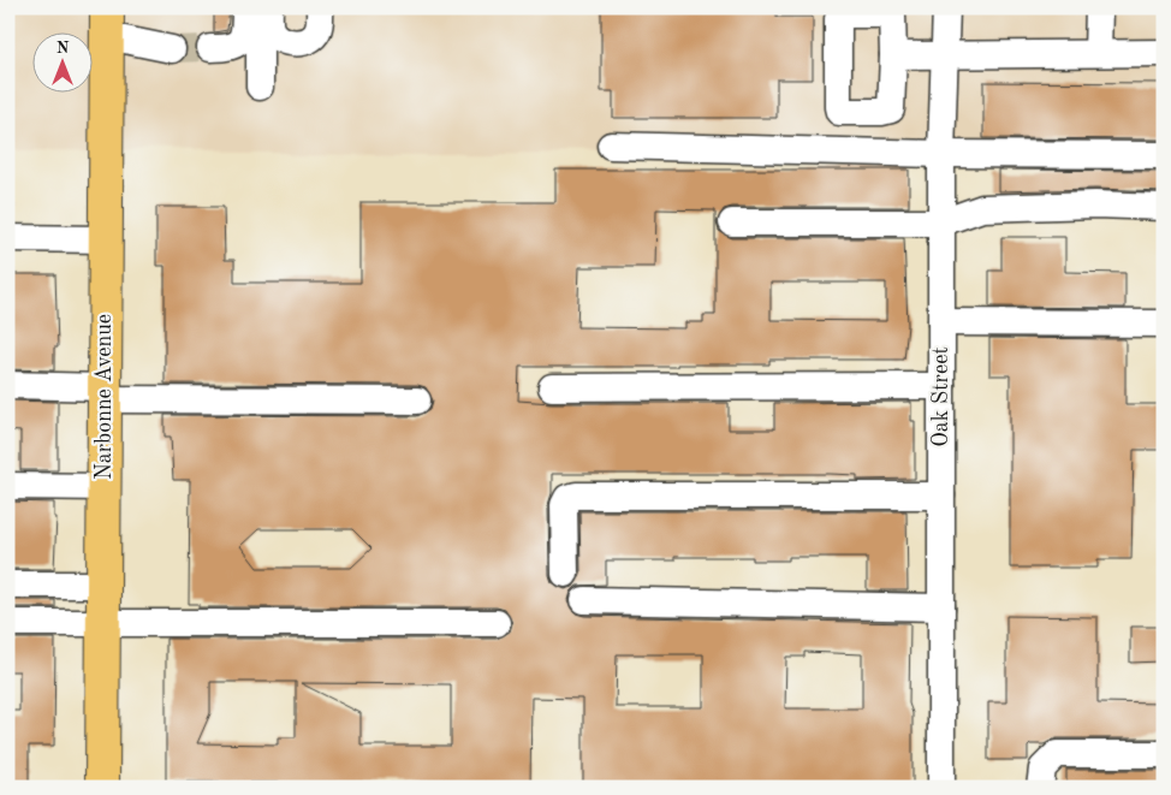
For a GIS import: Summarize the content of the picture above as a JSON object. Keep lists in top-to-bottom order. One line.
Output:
{"streets":{"main road":["Narbonne Avenue"],"street":["Oak Street"]},"north":"top"}
